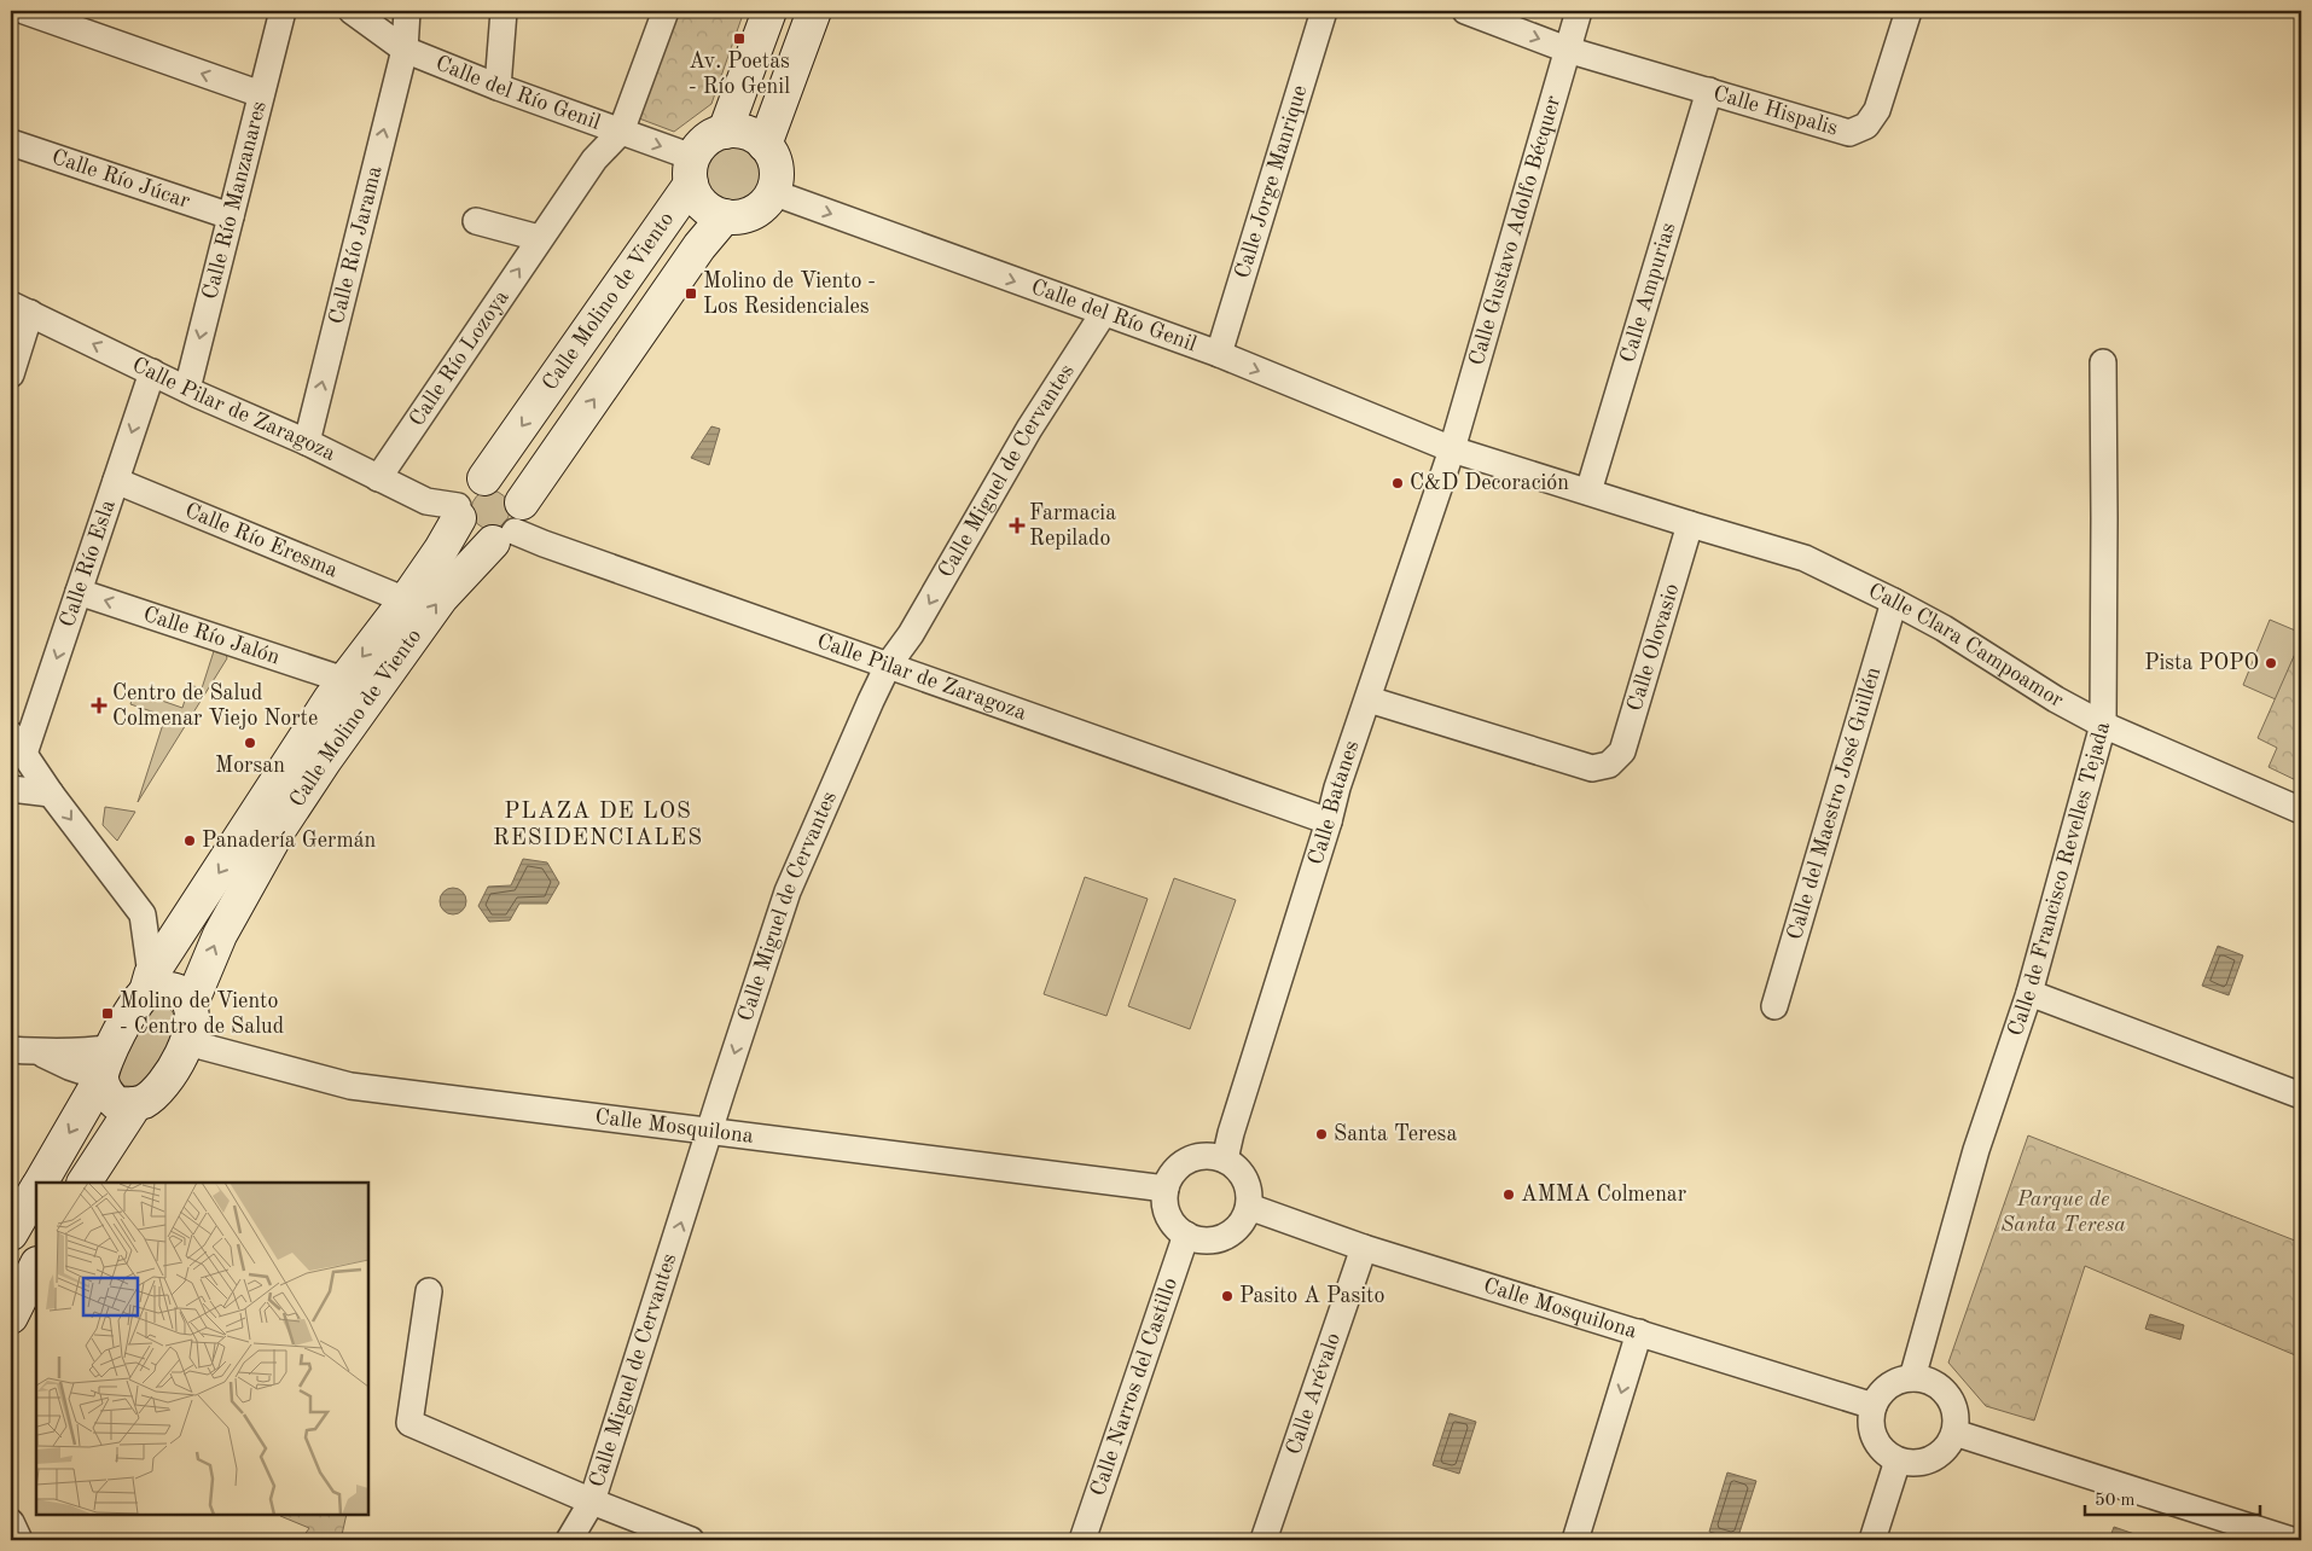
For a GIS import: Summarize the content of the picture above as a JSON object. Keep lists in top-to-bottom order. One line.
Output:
{"streets":{"main road":["Calle Molino de Viento"],"street":["Calle del Río Genil","Calle Hispalis","Calle Río Júcar","Calle Jorge Manrique","Calle Río Manzanares","Calle Gustavo Adolfo Bécquer","Calle Río Jarama","Calle Ampurias","Calle Río Lozoya","Calle Pilar de Zaragoza","Calle Miguel de Cervantes","Calle Río Eresma","Calle Río Esla","Calle Río Jalón","Calle Clara Campoamor","Calle Olovasio","Calle Batanes","Calle del Maestro José Guillén","Calle de Francisco Revelles Tejada","Calle Mosquilona","Calle Narros del Castillo","Calle Arévalo"]},"crossings":[["Calle del Río Genil","Calle Jorge Manrique"],["Calle del Río Genil","Calle Gustavo Adolfo Bécquer"],["Calle del Río Genil","Calle Río Jarama"],["Calle del Río Genil","Calle Molino de Viento"],["Calle del Río Genil","Calle Río Lozoya"],["Calle del Río Genil","Calle Miguel de Cervantes"],["Calle del Río Genil","Calle Batanes"],["Calle Hispalis","Calle Gustavo Adolfo Bécquer"],["Calle Hispalis","Calle Ampurias"],["Calle Río Júcar","Calle Río Manzanares"],["Calle Río Manzanares","Calle Pilar de Zaragoza"],["Calle Gustavo Adolfo Bécquer","Calle Batanes"],["Calle Río Jarama","Calle Pilar de Zaragoza"],["Calle Molino de Viento","Calle Pilar de Zaragoza"],["Calle Molino de Viento","Calle Río Eresma"],["Calle Molino de Viento","Calle Río Jalón"],["Calle Molino de Viento","Calle Mosquilona"],["Calle Río Lozoya","Calle Pilar de Zaragoza"],["Calle Pilar de Zaragoza","Calle Miguel de Cervantes"],["Calle Pilar de Zaragoza","Calle Río Esla"],["Calle Pilar de Zaragoza","Calle Batanes"],["Calle Miguel de Cervantes","Calle Mosquilona"],["Calle Río Eresma","Calle Río Esla"],["Calle Río Esla","Calle Río Jalón"],["Calle Clara Campoamor","Calle Olovasio"],["Calle Clara Campoamor","Calle del Maestro José Guillén"],["Calle Clara Campoamor","Calle de Francisco Revelles Tejada"],["Calle Olovasio","Calle Batanes"],["Calle Batanes","Calle Mosquilona"],["Calle Batanes","Calle Narros del Castillo"],["Calle de Francisco Revelles Tejada","Calle Mosquilona"],["Calle Mosquilona","Calle Narros del Castillo"],["Calle Mosquilona","Calle Arévalo"]],"one_way":["Calle del Río Genil","Calle Río Manzanares","Calle Río Jarama","Calle Río Lozoya","Calle Río Esla","Calle Río Jalón"],"districts":["PLAZA DE LOS RESIDENCIALES"],"parks":["Parque de Santa Teresa"],"places":{"transit":["Av. Poetas - Río Genil","Molino de Viento - Los Residenciales","Molino de Viento - Centro de Salud"],"other":["C&D Decoración","Pista POPO","Morsan","Panadería Germán","Santa Teresa","AMMA Colmenar","Pasito A Pasito"],"health":["Farmacia Repilado","Centro de Salud Colmenar Viejo Norte"]},"scale_bar":"50 m"}
